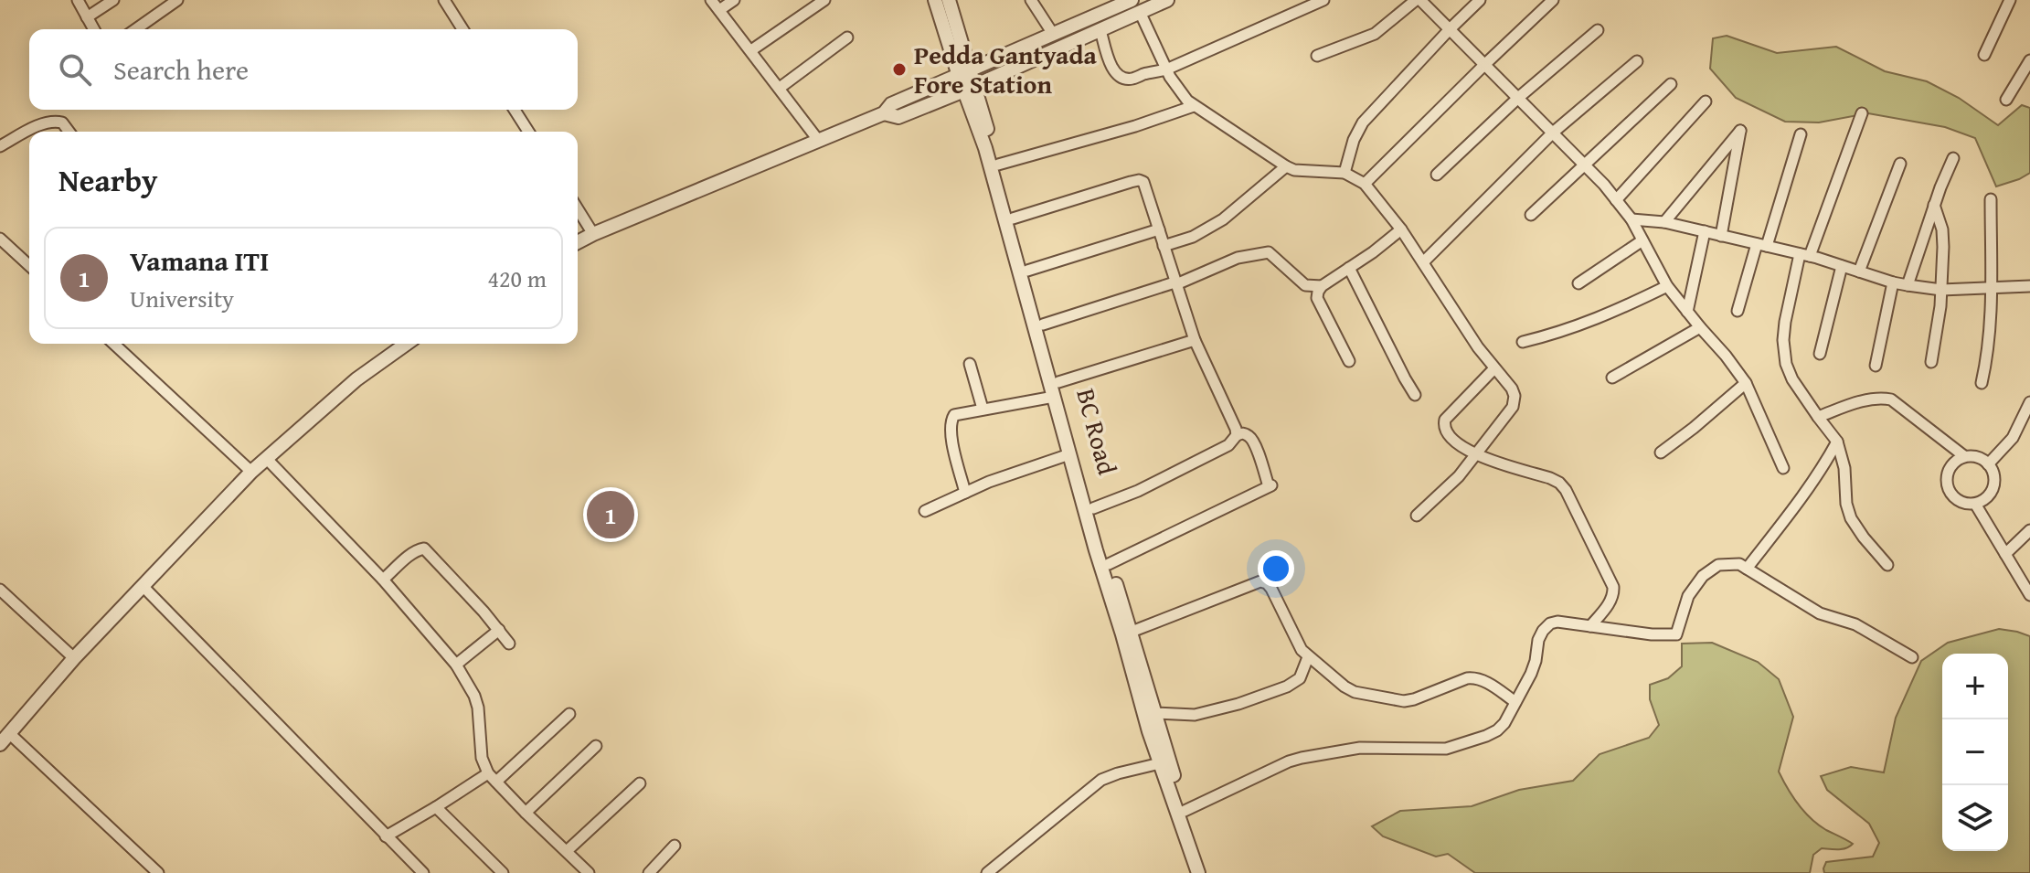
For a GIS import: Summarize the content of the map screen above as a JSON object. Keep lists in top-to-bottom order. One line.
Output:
{"streets":{"street":["BC Road"]},"places":["Pedda Gantyada Fore Station"],"page":{"search":"Search here","heading":"Nearby","list":[{"mark":"1","name":"Vamana ITI","note":"University","value":"420 m"}],"pins":"1","map_buttons":["+","−"]}}
